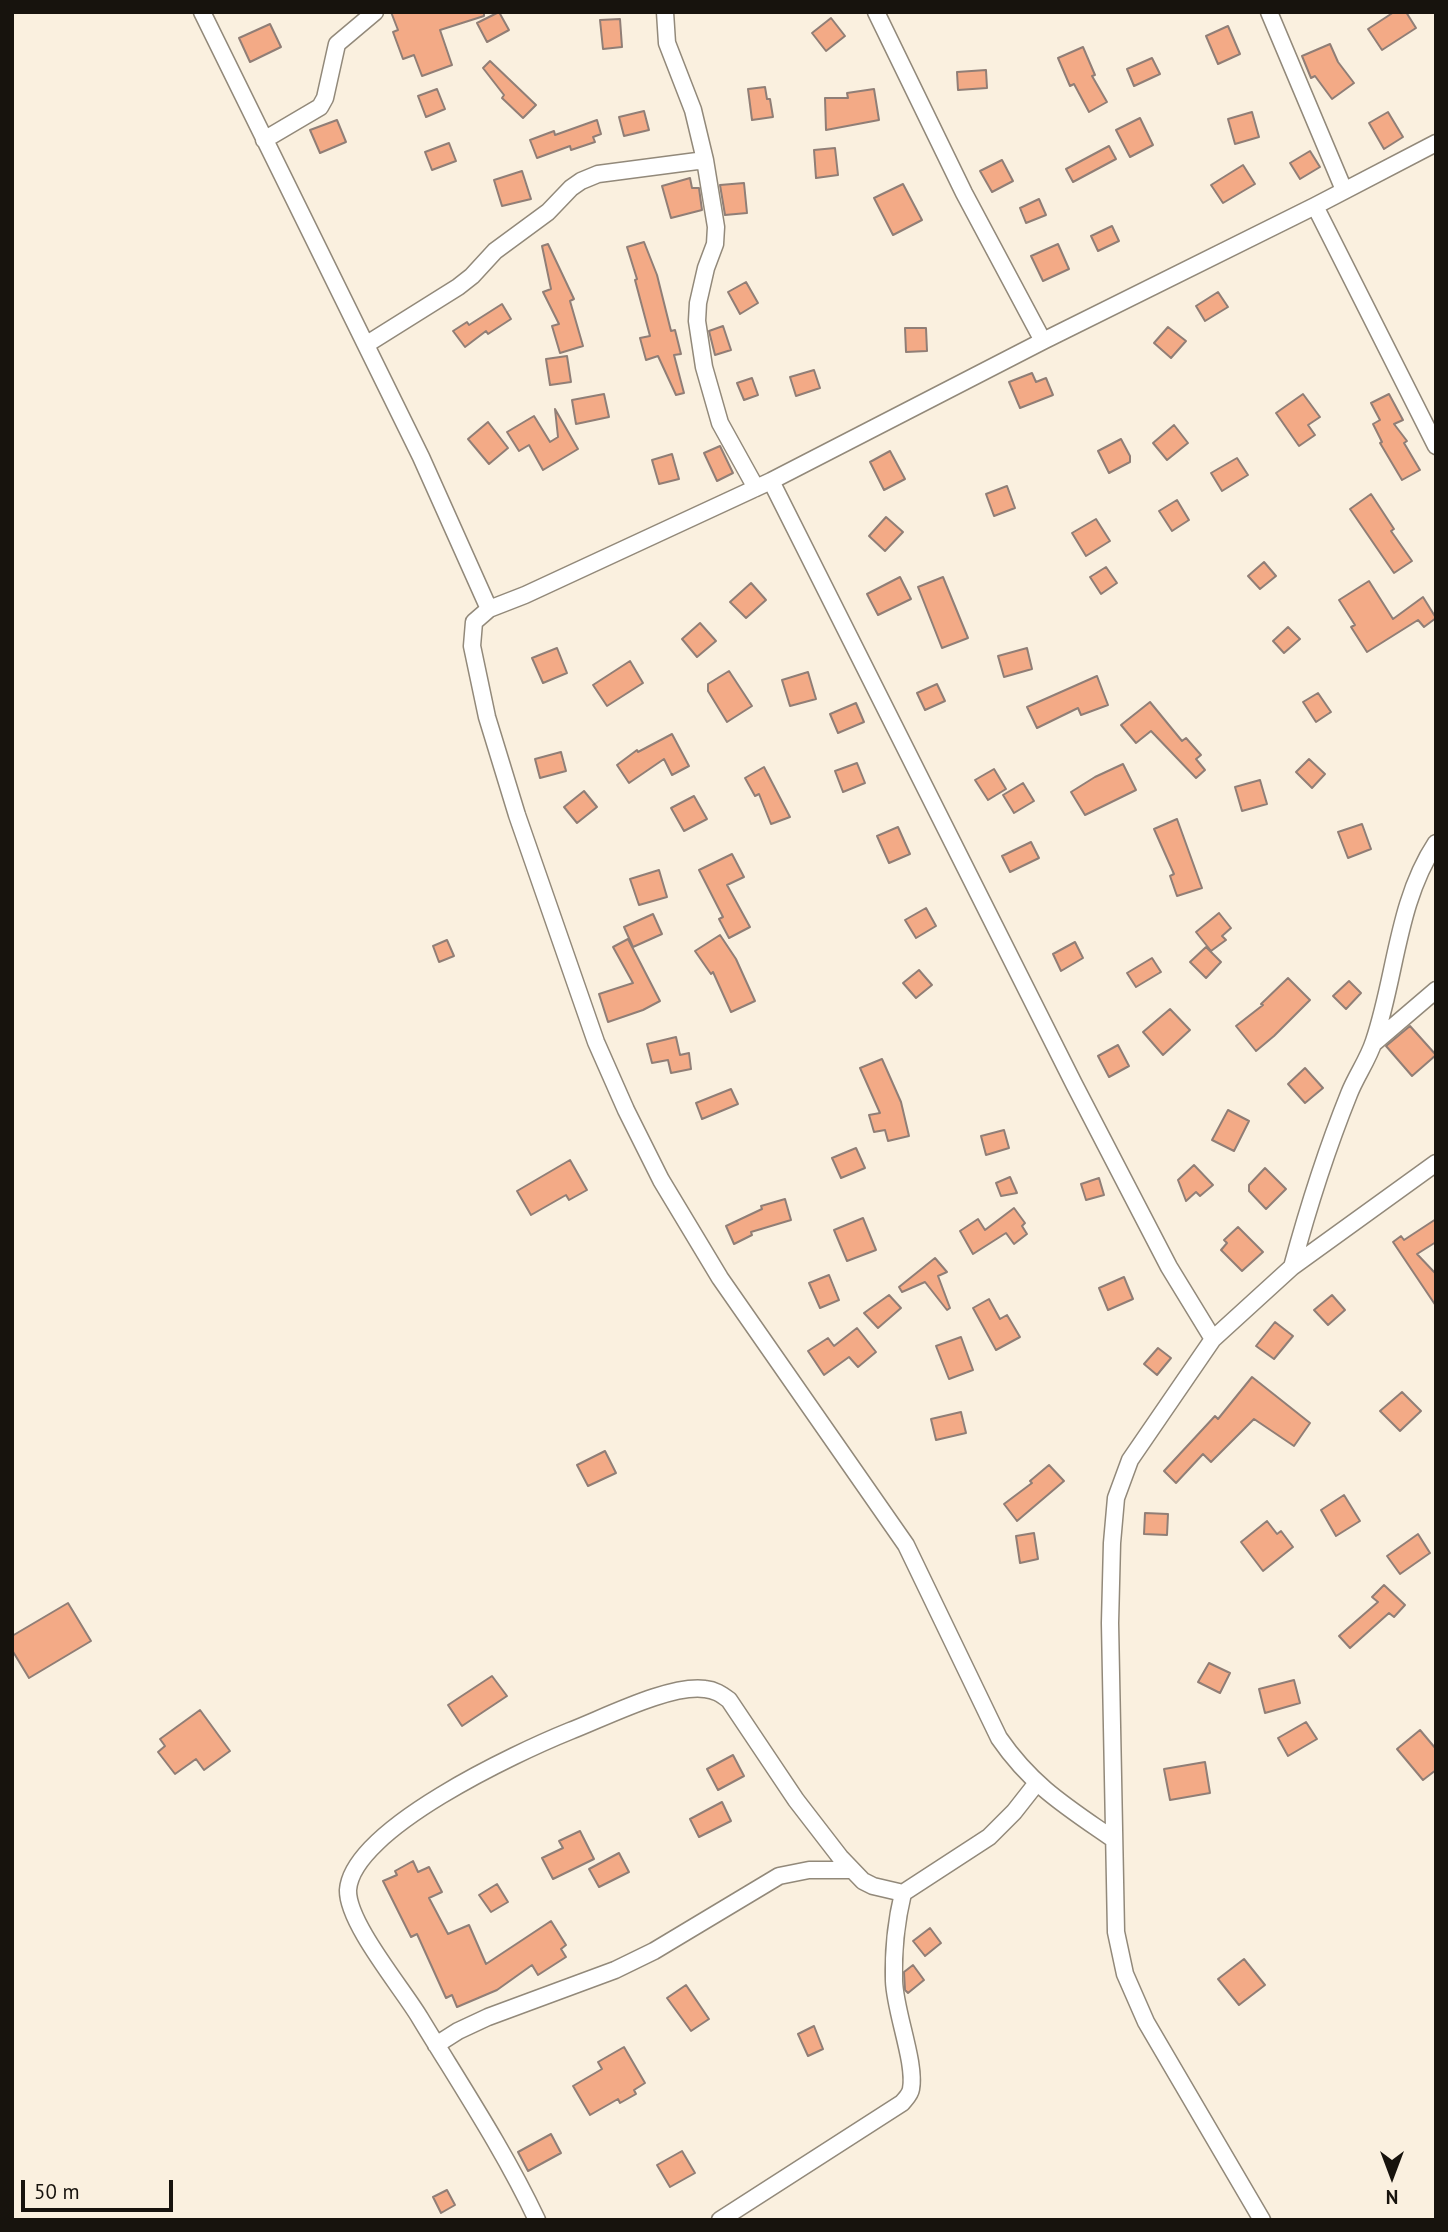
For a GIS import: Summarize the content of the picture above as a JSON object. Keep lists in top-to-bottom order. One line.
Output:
{"scale_bar":"50 m","north":"bottom"}
